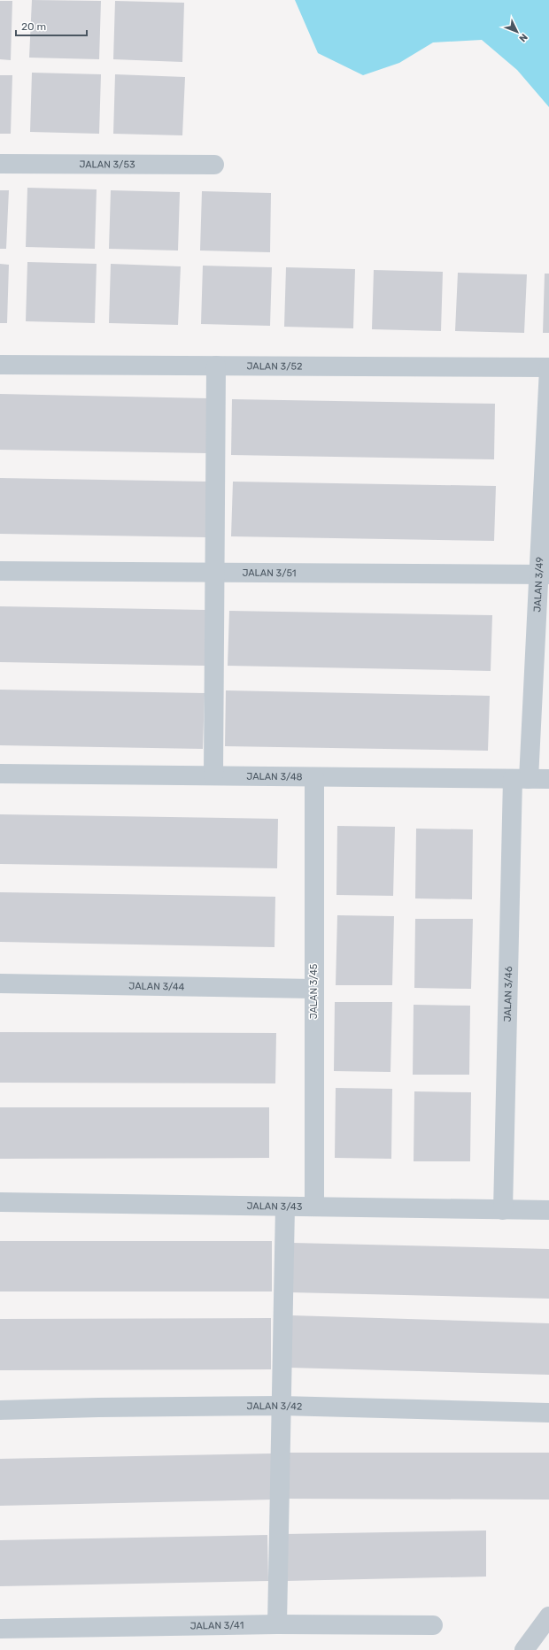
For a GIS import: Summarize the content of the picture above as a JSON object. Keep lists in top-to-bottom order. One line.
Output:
{"streets":{"street":["JALAN 3/53","JALAN 3/52","JALAN 3/51","JALAN 3/49","JALAN 3/48","JALAN 3/44","JALAN 3/45","JALAN 3/46","JALAN 3/43","JALAN 3/42","JALAN 3/41"]},"crossings":[["JALAN 3/52","JALAN 3/49"],["JALAN 3/51","JALAN 3/49"],["JALAN 3/49","JALAN 3/48"],["JALAN 3/49","JALAN 3/46"],["JALAN 3/48","JALAN 3/45"],["JALAN 3/48","JALAN 3/46"],["JALAN 3/44","JALAN 3/45"],["JALAN 3/45","JALAN 3/43"],["JALAN 3/46","JALAN 3/43"]],"scale_bar":"20 m","north":"bottom right"}
